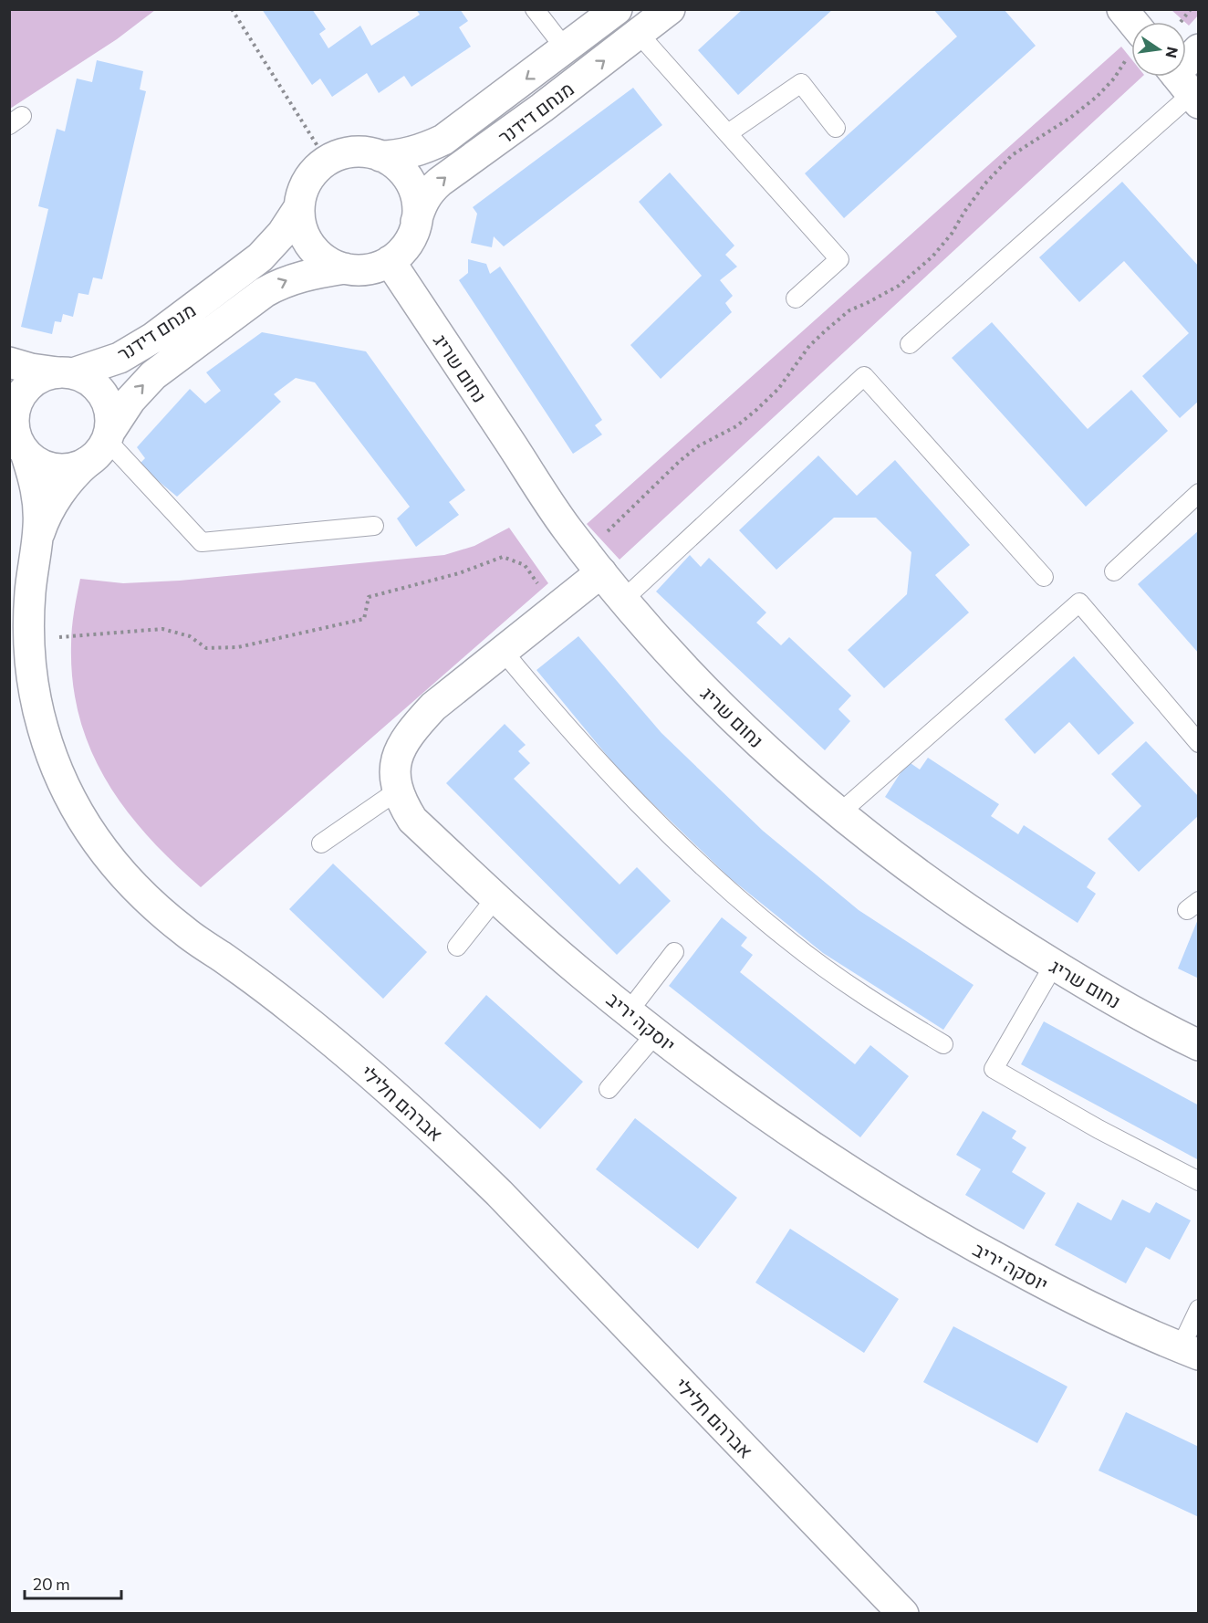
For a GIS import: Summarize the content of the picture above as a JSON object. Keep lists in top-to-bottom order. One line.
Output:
{"streets":{"street":["מנחם דידנר","נחום שריג","יוסקה יריב","אברהם חלילי"]},"crossings":[["מנחם דידנר","נחום שריג"],["מנחם דידנר","אברהם חלילי"],["נחום שריג","יוסקה יריב"]],"scale_bar":"20 m","north":"right"}
